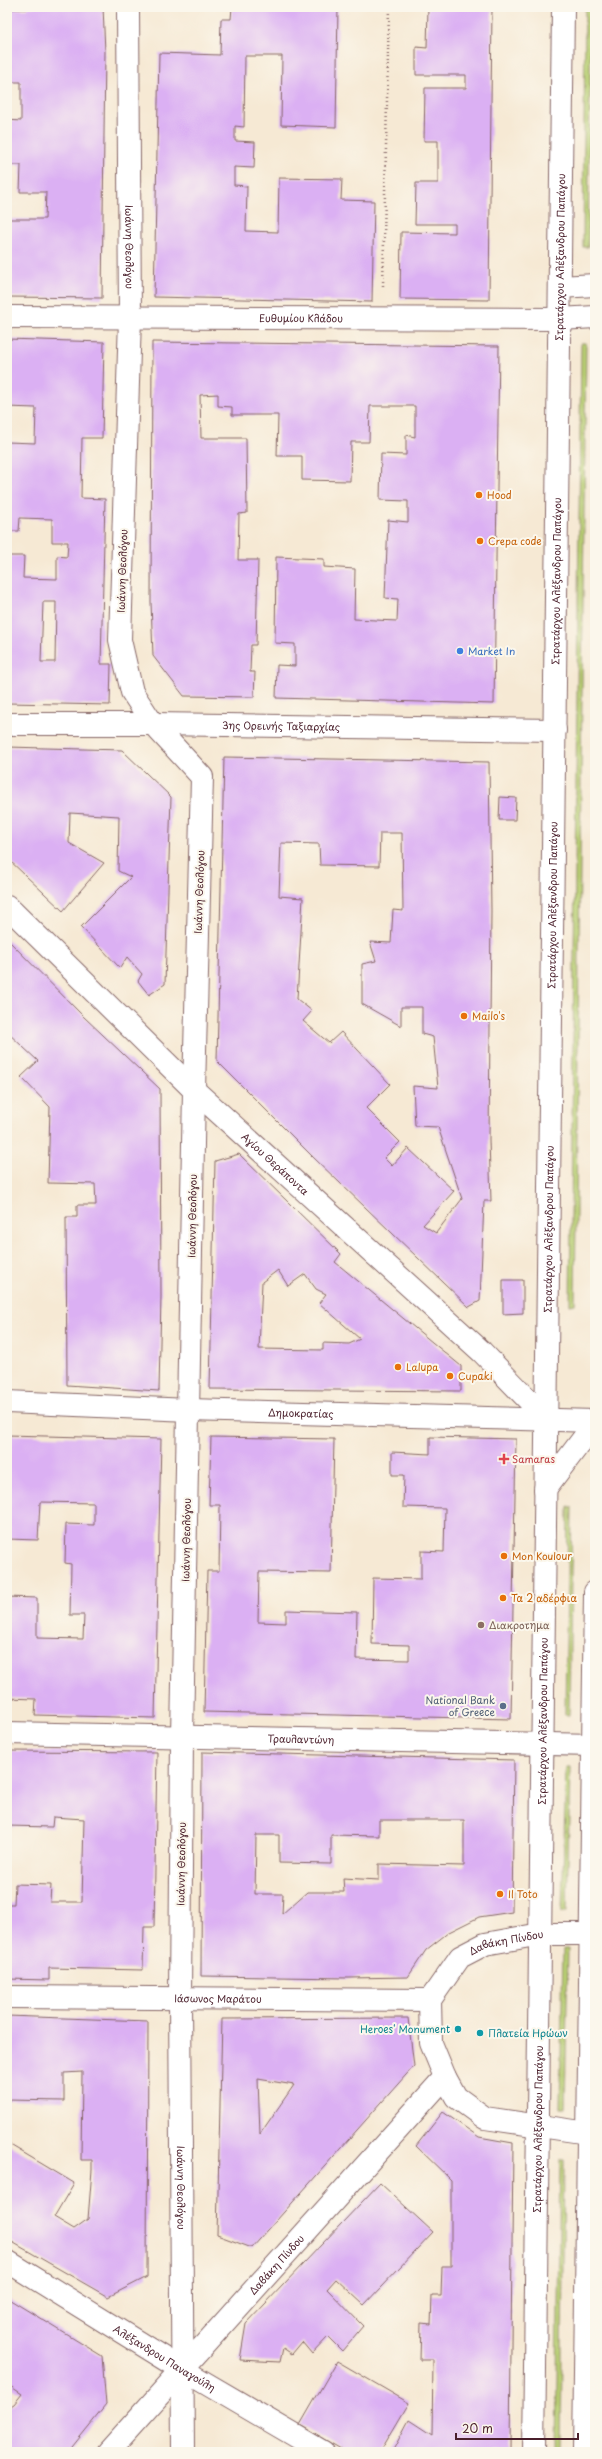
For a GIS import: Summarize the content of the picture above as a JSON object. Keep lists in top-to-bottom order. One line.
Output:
{"streets":{"street":["Ιωάννη Θεολόγου","Στρατάρχου Αλέξανδρου Παπάγου","Ευθυμίου Κλάδου","3ης Ορεινής Ταξιαρχίας","Αγίου Θεράποντα","Δημοκρατίας","Τραυλαντώνη","Δαβάκη Πίνδου","Ιάσωνος Μαράτου","Αλέξανδρου Παναγούλη"]},"crossings":[["Ιωάννη Θεολόγου","Ευθυμίου Κλάδου"],["Ιωάννη Θεολόγου","3ης Ορεινής Ταξιαρχίας"],["Ιωάννη Θεολόγου","Αγίου Θεράποντα"],["Ιωάννη Θεολόγου","Δημοκρατίας"],["Ιωάννη Θεολόγου","Τραυλαντώνη"],["Ιωάννη Θεολόγου","Δαβάκη Πίνδου"],["Ιωάννη Θεολόγου","Ιάσωνος Μαράτου"],["Ιωάννη Θεολόγου","Αλέξανδρου Παναγούλη"],["Στρατάρχου Αλέξανδρου Παπάγου","Ευθυμίου Κλάδου"],["Στρατάρχου Αλέξανδρου Παπάγου","3ης Ορεινής Ταξιαρχίας"],["Στρατάρχου Αλέξανδρου Παπάγου","Αγίου Θεράποντα"],["Στρατάρχου Αλέξανδρου Παπάγου","Δημοκρατίας"],["Στρατάρχου Αλέξανδρου Παπάγου","Τραυλαντώνη"],["Στρατάρχου Αλέξανδρου Παπάγου","Δαβάκη Πίνδου"],["Αγίου Θεράποντα","Δημοκρατίας"],["Δαβάκη Πίνδου","Ιάσωνος Μαράτου"],["Δαβάκη Πίνδου","Αλέξανδρου Παναγούλη"]],"places":{"other":["Hood","Crepa code","Market In","Mailo's","Lalupa","Cupaki","Mon Koulour","Τα 2 αδέρφια","Διακροτημα","National Bank of Greece","Il Toto","Heroes' Monument","Πλατεία Ηρώων"],"health":["Samaras"]},"scale_bar":"20 m"}
